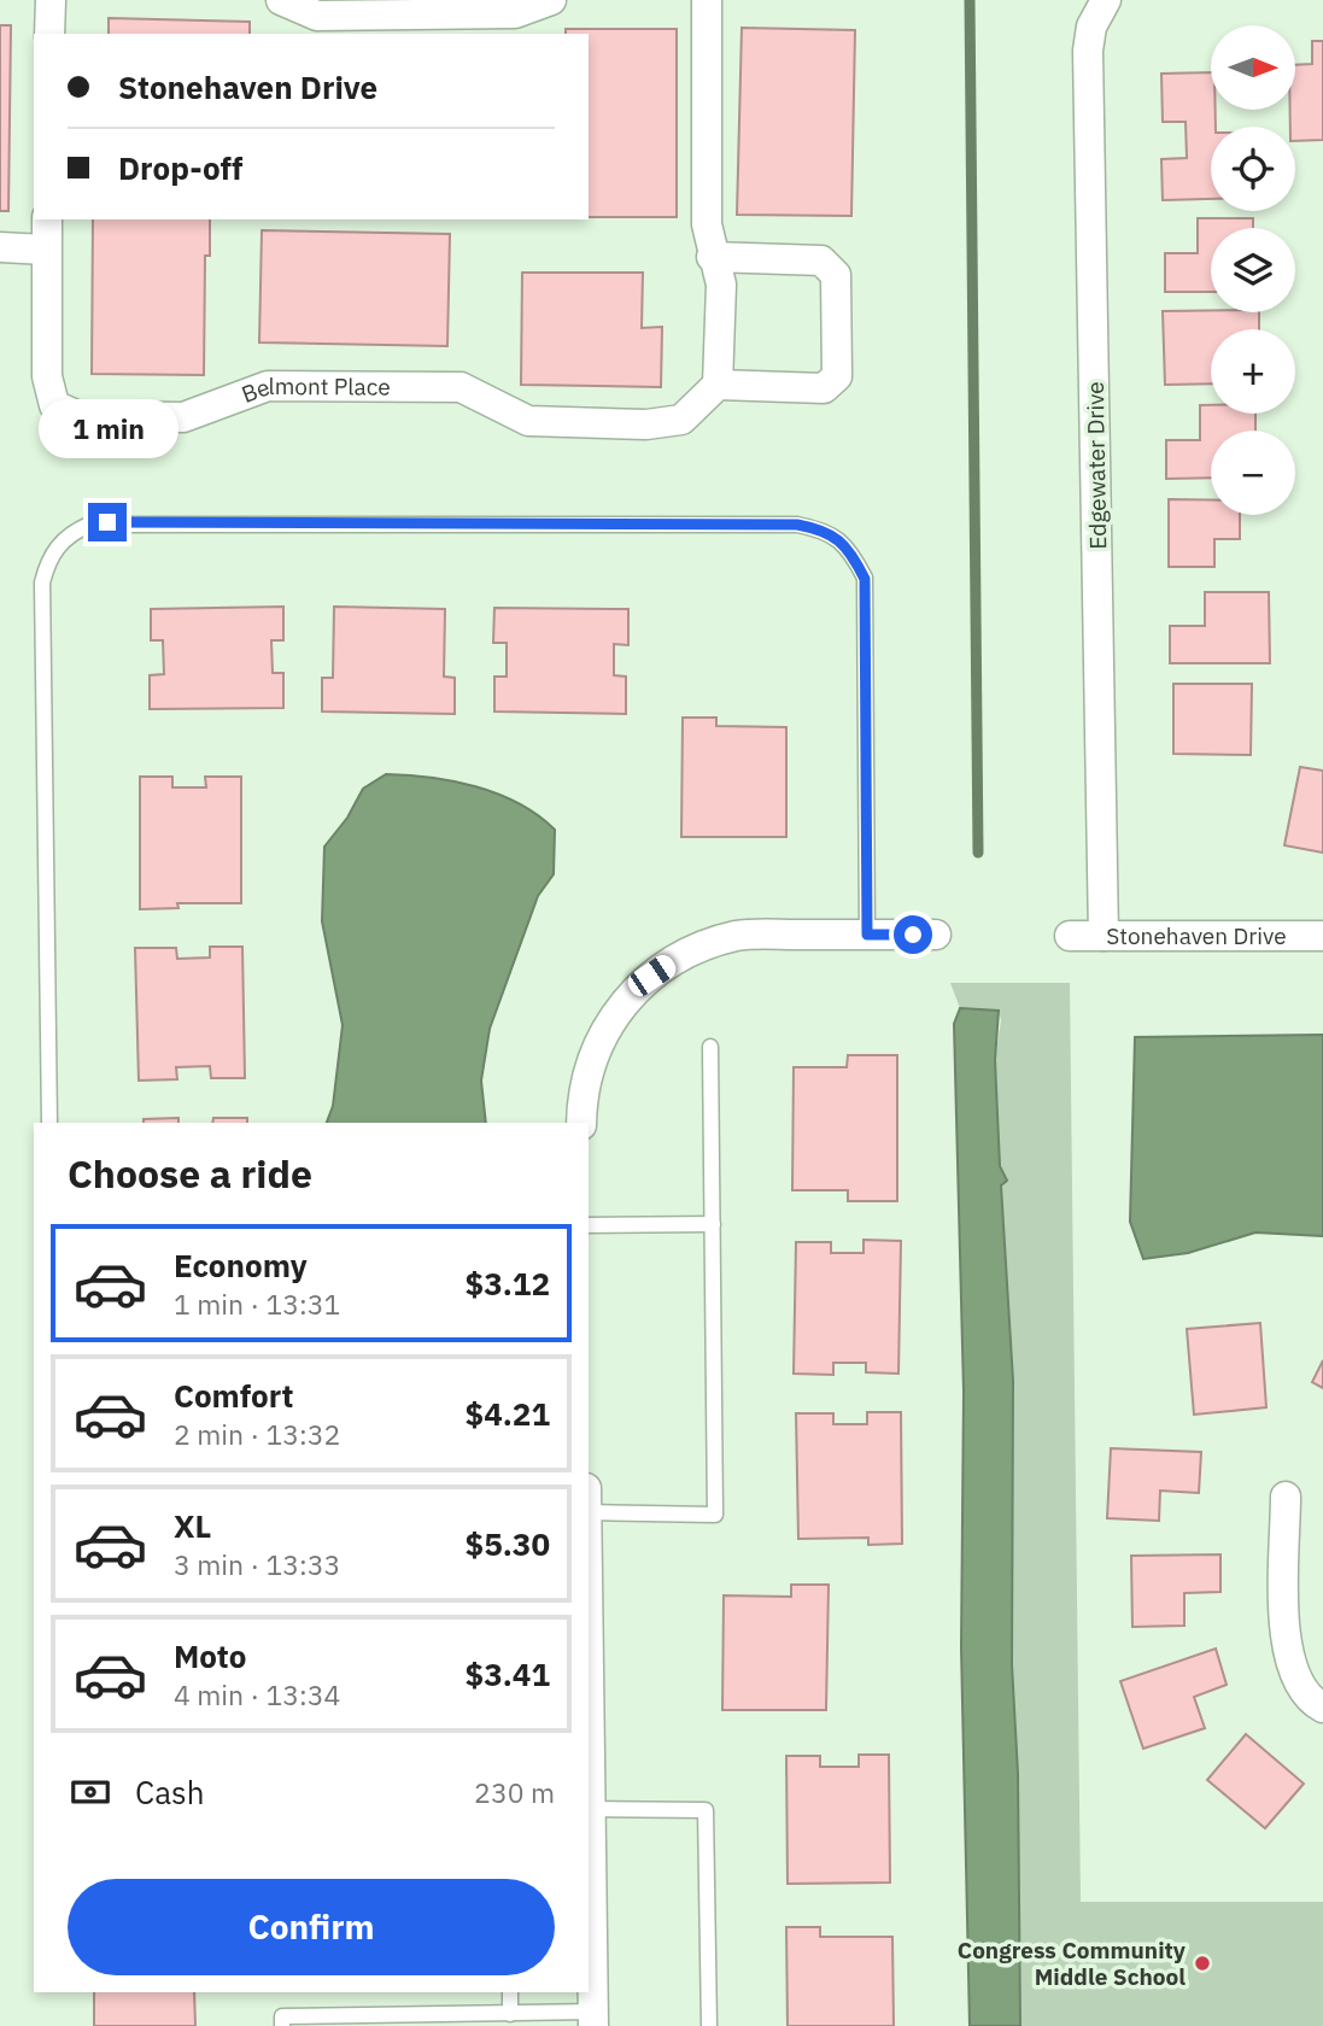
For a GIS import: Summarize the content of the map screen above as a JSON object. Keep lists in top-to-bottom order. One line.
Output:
{"streets":{"street":["Belmont Place","Edgewater Drive","Stonehaven Drive"]},"crossings":[["Edgewater Drive","Stonehaven Drive"]],"places":["Congress Community Middle School"],"north":"right","page":{"map_buttons":["+","−"],"banner":["Stonehaven Drive","Drop-off"],"bubble":"1 min","heading":"Choose a ride","list":[{"name":"Economy","note":"1 min · 13:31","value":"$3.12"},{"name":"Comfort","note":"2 min · 13:32","value":"$4.21"},{"name":"XL","note":"3 min · 13:33","value":"$5.30"},{"name":"Moto","note":"4 min · 13:34","value":"$3.41"}],"pay":["Cash","230 m"],"buttons":"Confirm"}}
